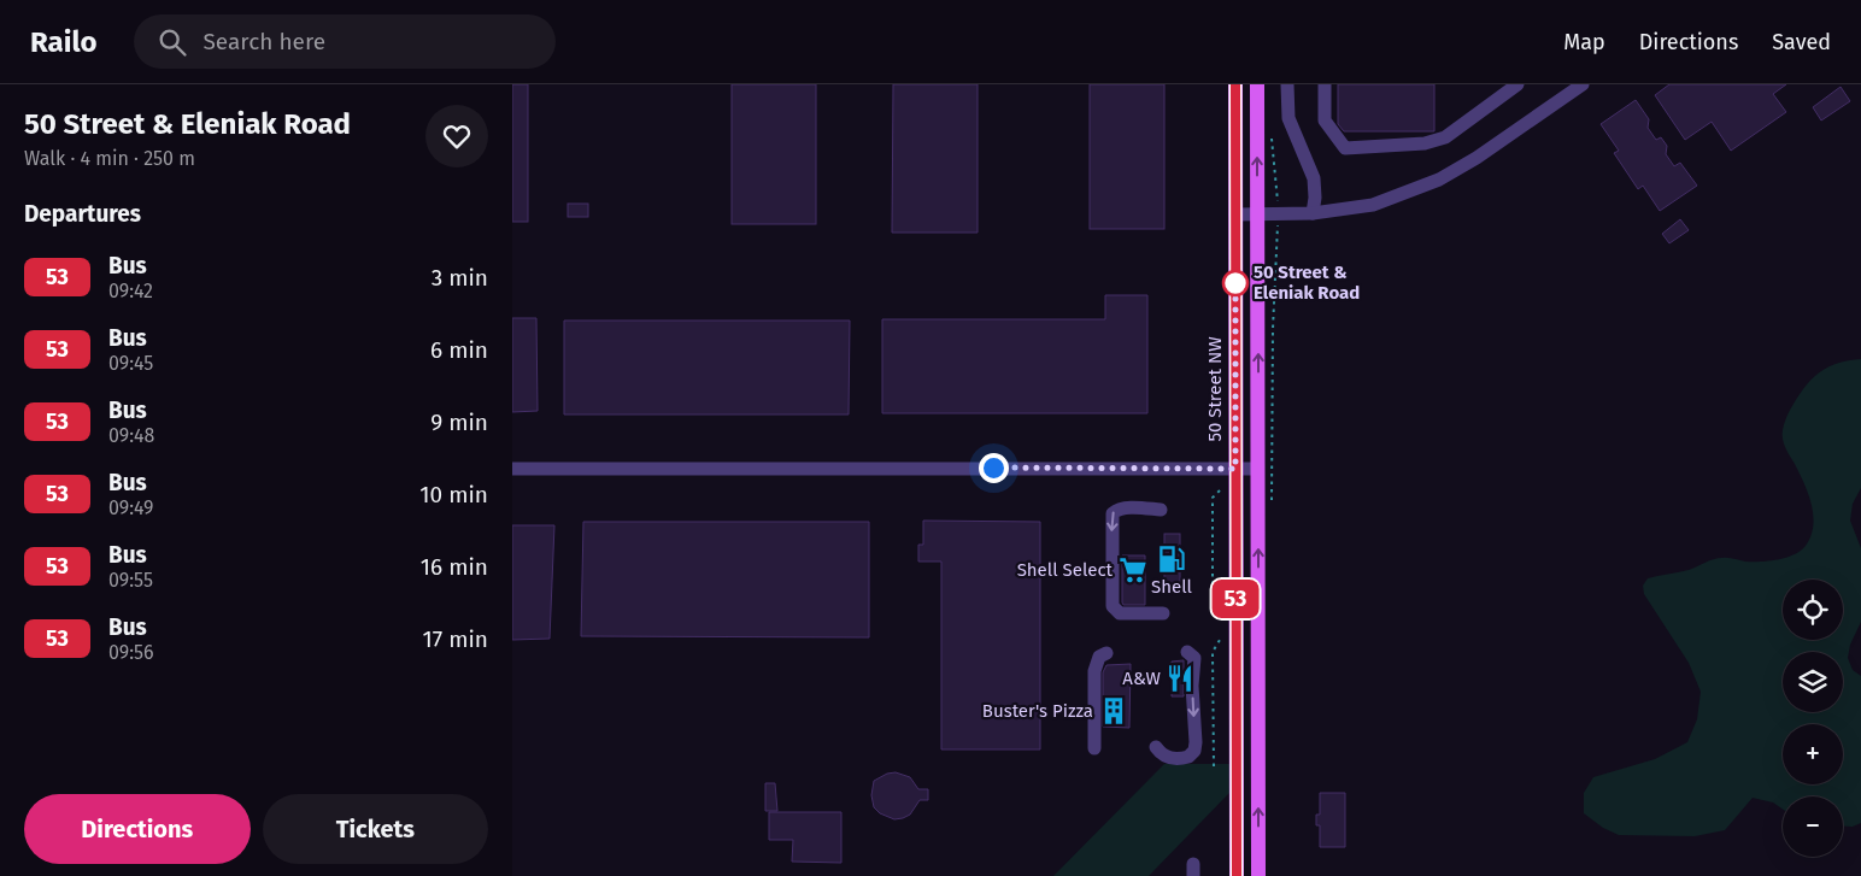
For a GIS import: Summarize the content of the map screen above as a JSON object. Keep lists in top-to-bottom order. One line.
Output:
{"streets":{"main road":["50 Street NW"]},"places":{"other":["50 Street & Eleniak Road"],"fuel station":["Shell"],"supermarket":["Shell Select"],"restaurant":["A&W"],"building":["Buster's Pizza"]},"lines":["bus line 53"],"page":{"header":"Railo","search":"Search here","nav":["Map","Directions","Saved"],"heading":[["50 Street & Eleniak Road","Walk · 4 min · 250 m"],"Departures"],"on_map":"53","list":[{"mark":"53","name":"Bus","note":"09:42","value":"3 min"},{"mark":"53","name":"Bus","note":"09:45","value":"6 min"},{"mark":"53","name":"Bus","note":"09:48","value":"9 min"},{"mark":"53","name":"Bus","note":"09:49","value":"10 min"},{"mark":"53","name":"Bus","note":"09:55","value":"16 min"},{"mark":"53","name":"Bus","note":"09:56","value":"17 min"}],"map_buttons":["+","−"],"buttons":["Directions","Tickets"]}}
